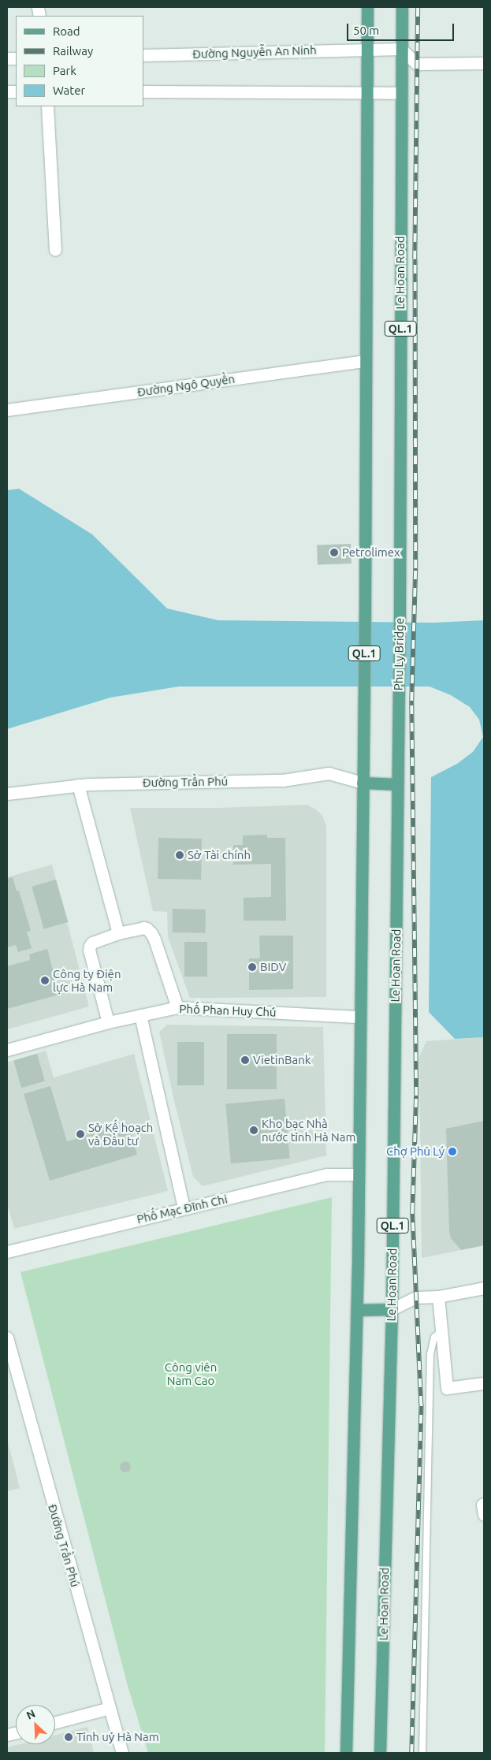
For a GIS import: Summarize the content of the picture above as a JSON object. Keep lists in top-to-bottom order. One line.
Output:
{"streets":{"main road":["Le Hoan Road","QL.1","Phu Ly Bridge"],"street":["Đường Nguyễn An Ninh","Đường Ngô Quyền","Đường Trần Phú","Phố Phan Huy Chú","Phố Mạc Đĩnh Chi"]},"crossings":[["Đường Nguyễn An Ninh","Le Hoan Road"],["Đường Nguyễn An Ninh","QL.1"],["Le Hoan Road","Phu Ly Bridge"],["QL.1","Đường Ngô Quyền"],["QL.1","Đường Trần Phú"],["QL.1","Phố Phan Huy Chú"],["QL.1","Phố Mạc Đĩnh Chi"]],"parks":["Công viên Nam Cao"],"places":["Petrolimex","Sở Tài chính","BIDV","Công ty Điện lực Hà Nam","VietinBank","Kho bạc Nhà nước tỉnh Hà Nam","Sở Kế hoạch và Đầu tư","Chợ Phủ Lý","Tỉnh uỷ Hà Nam"],"legend":["Road","Railway","Park","Water"],"scale_bar":"50 m","north":"top left"}
